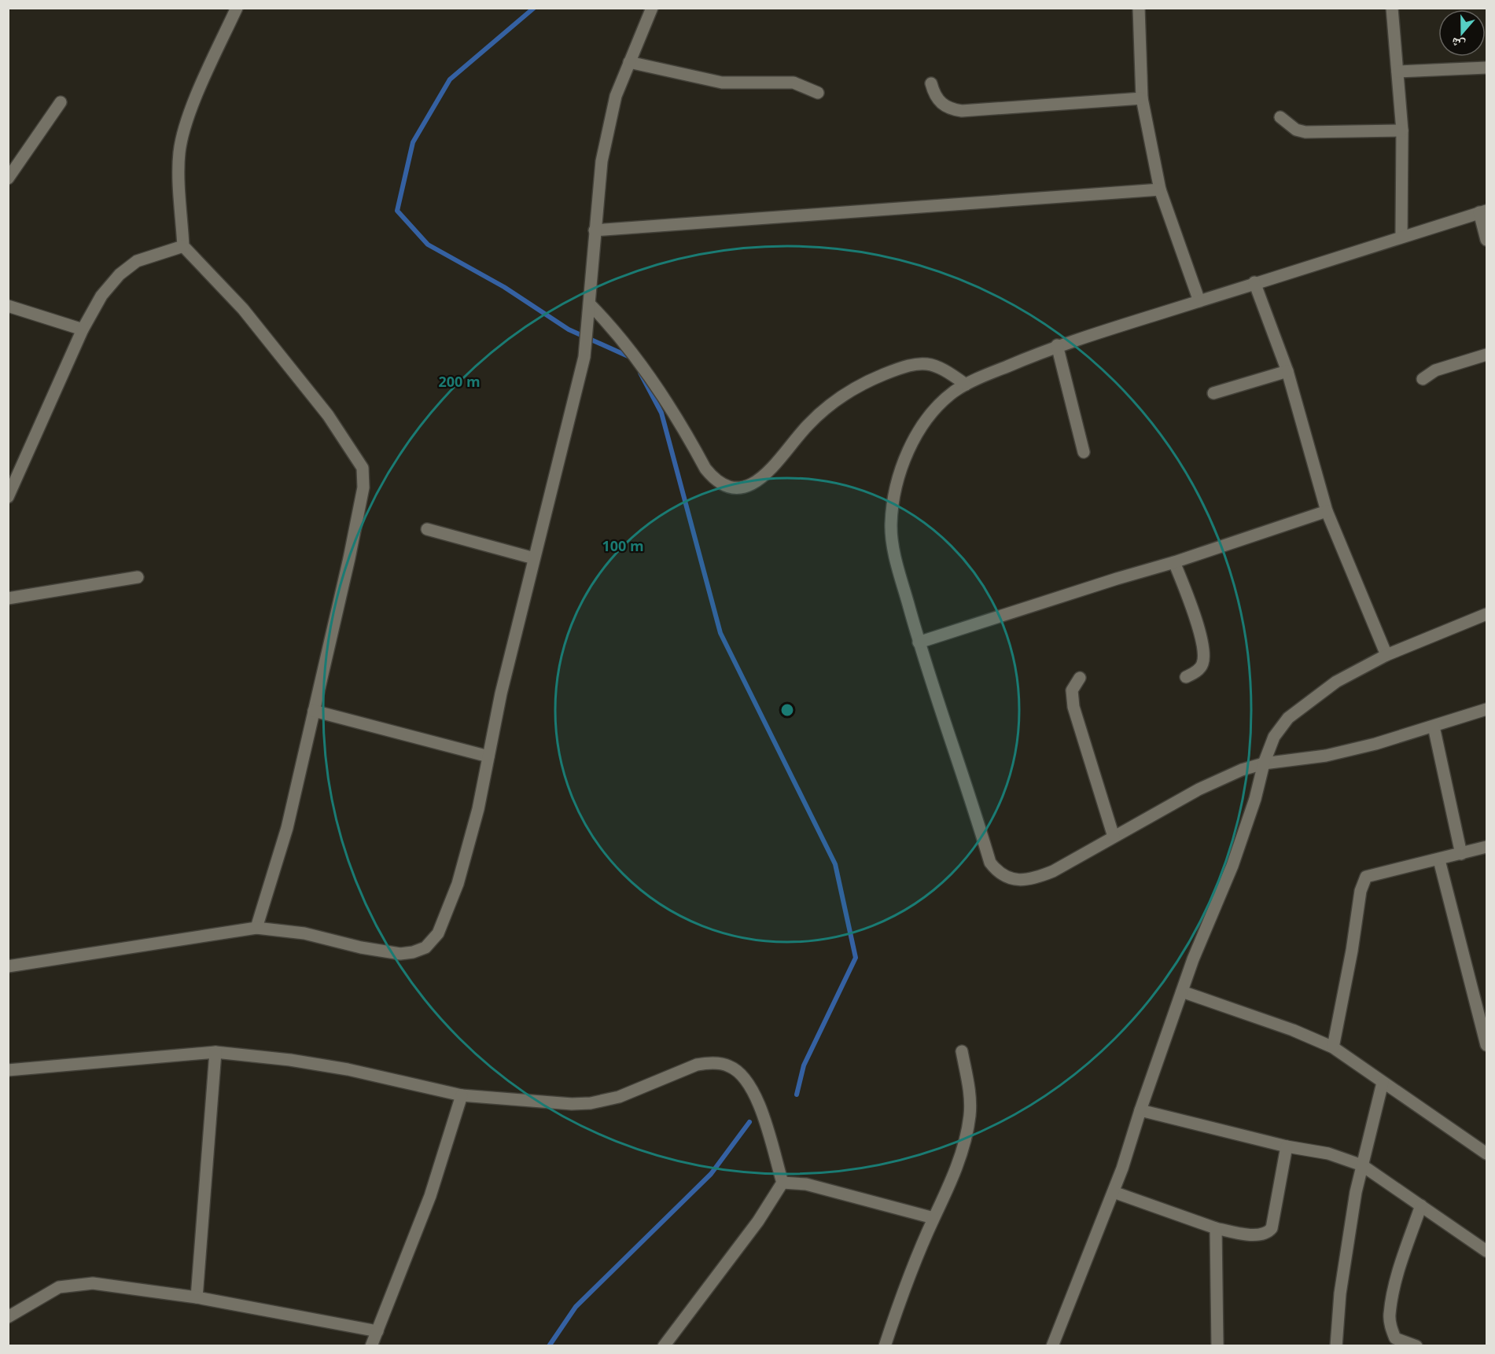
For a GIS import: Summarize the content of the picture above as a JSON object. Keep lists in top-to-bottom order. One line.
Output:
{"north":"bottom","rings":["200 m","100 m"]}
